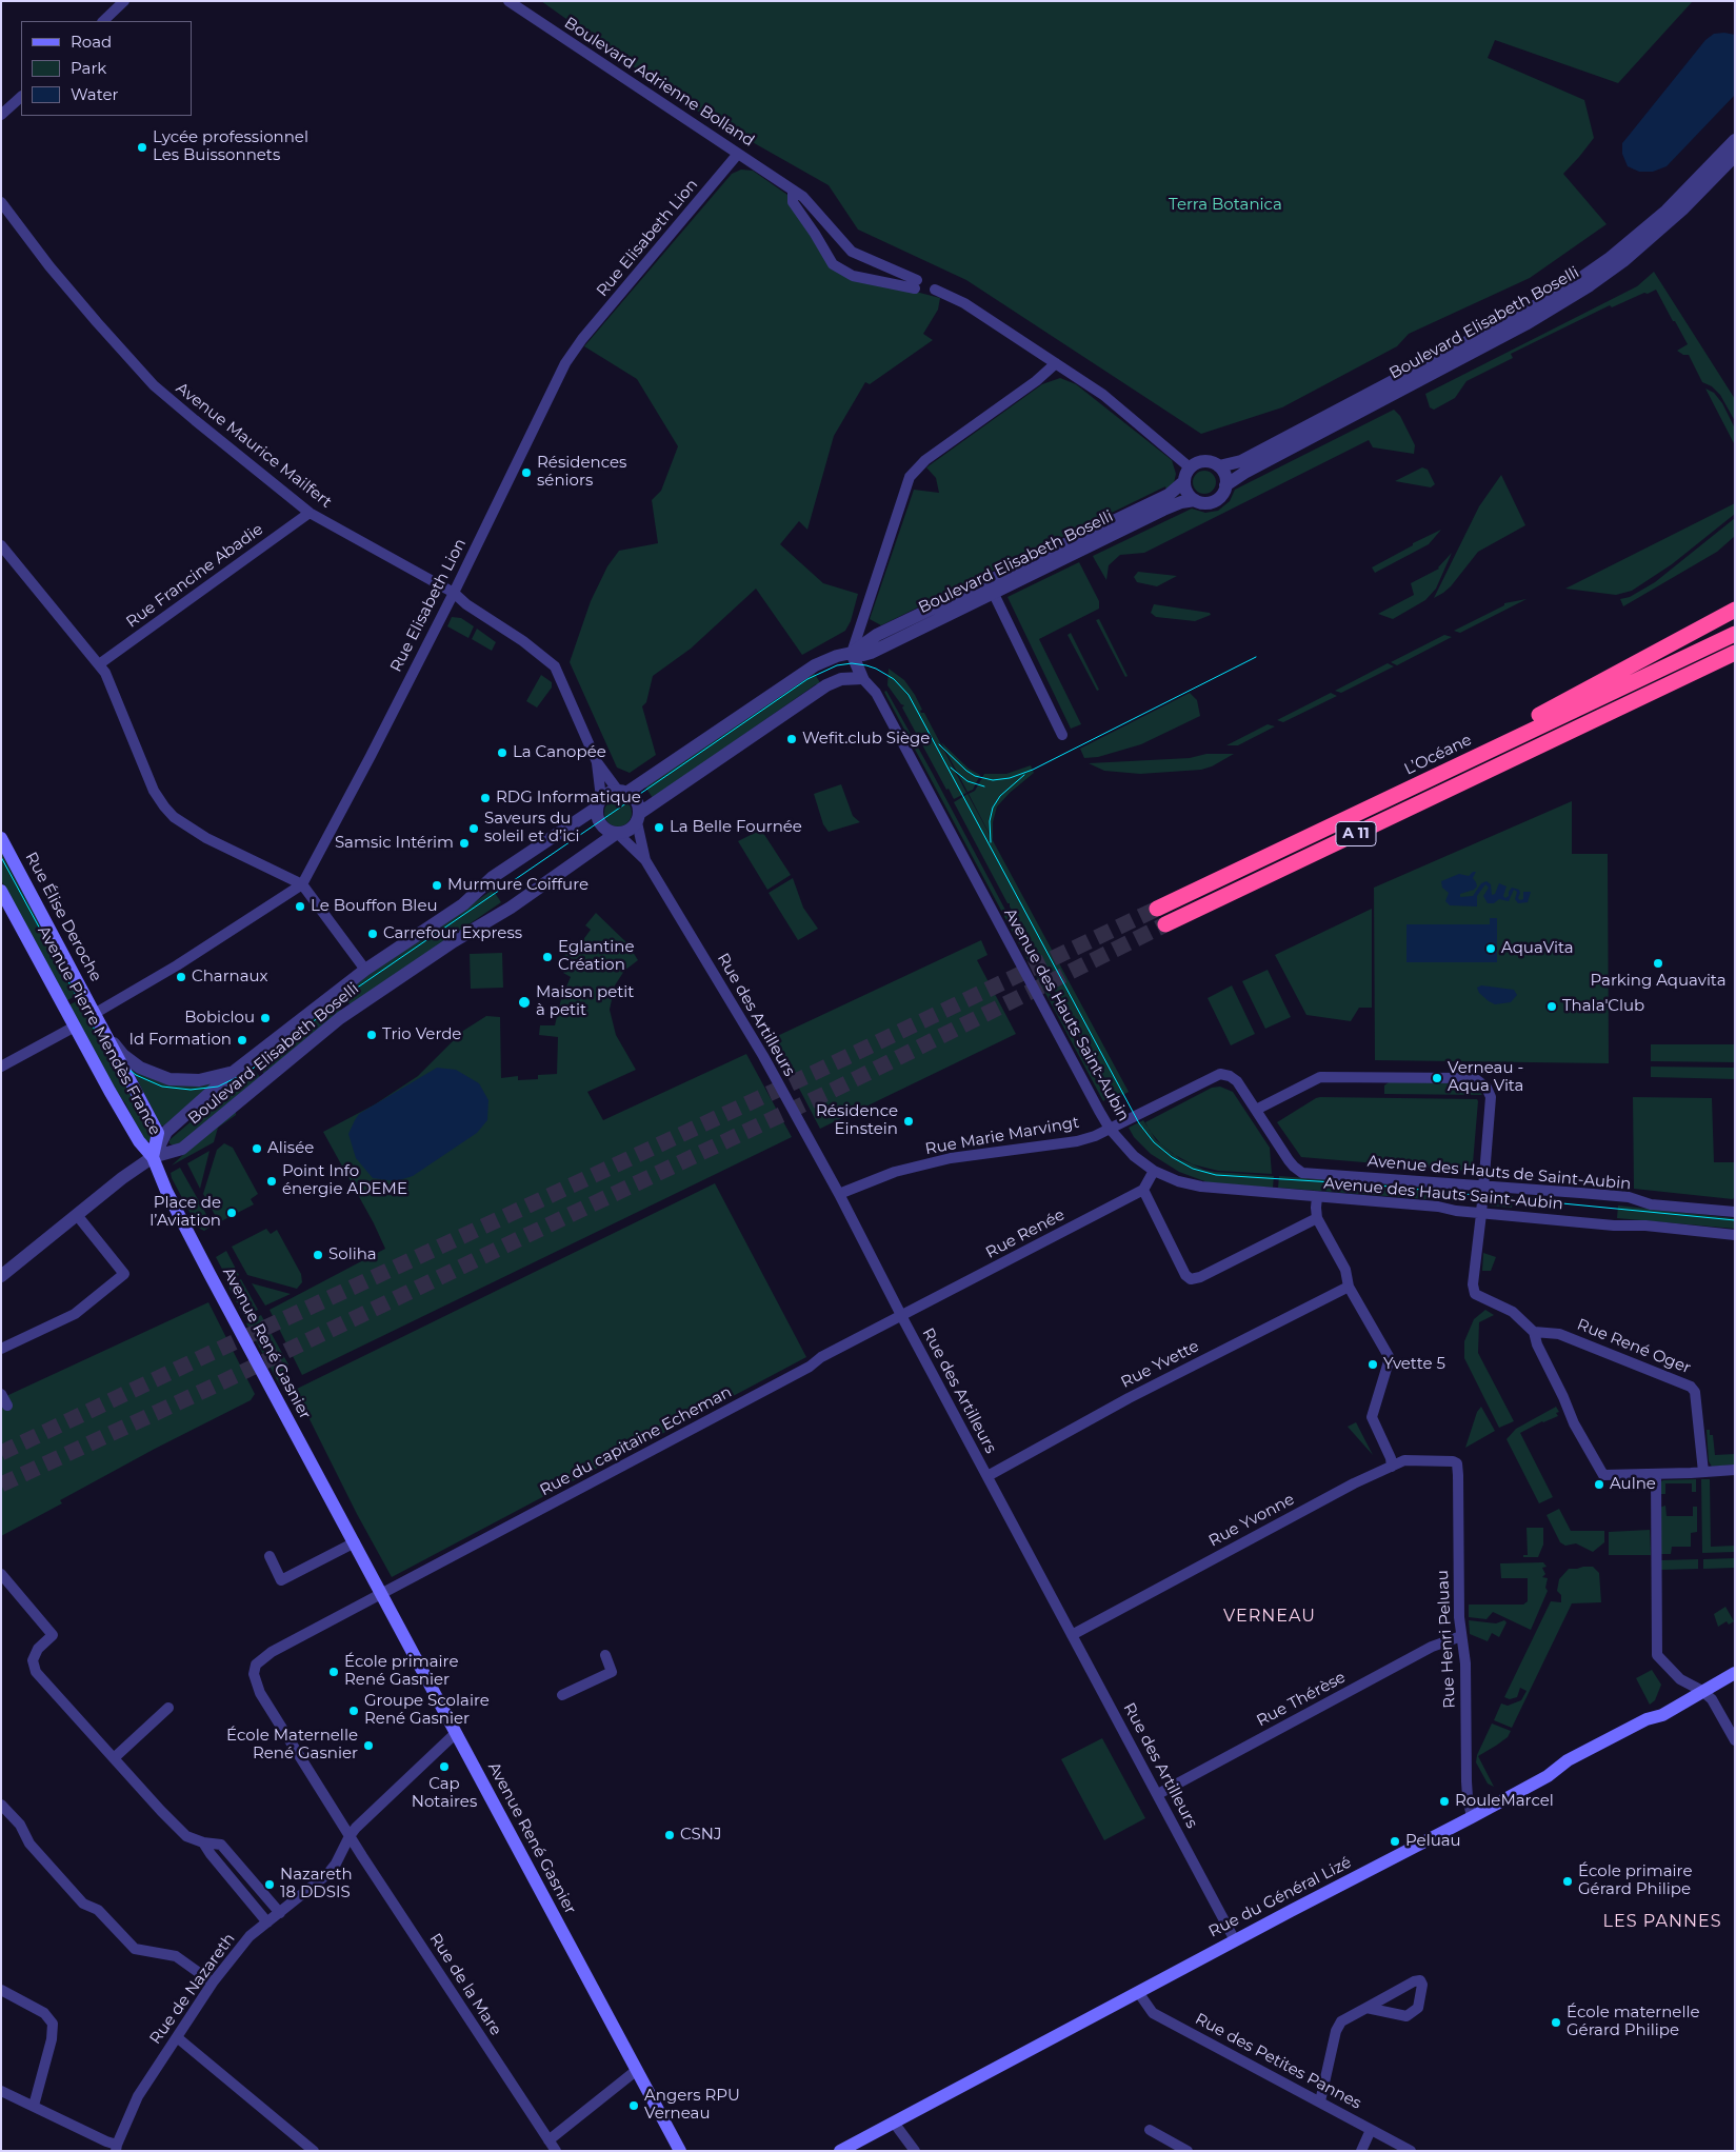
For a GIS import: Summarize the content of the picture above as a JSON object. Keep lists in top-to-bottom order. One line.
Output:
{"streets":{"highway":["L’Océane","A 11"],"main road":["Rue Élise Deroche","Avenue Pierre Mendès France","Avenue René Gasnier","Rue du Général Lizé"],"street":["Boulevard Adrienne Bolland","Rue Elisabeth Lion","Boulevard Elisabeth Boselli","Avenue Maurice Mailfert","Rue Francine Abadie","Rue des Artilleurs","Avenue des Hauts Saint-Aubin","Rue Marie Marvingt","Avenue des Hauts de Saint-Aubin","Rue Renée","Rue René Oger","Rue Yvette","Rue du capitaine Echeman","Rue Yvonne","Rue Henri Peluau","Rue Thérèse","Rue de la Mare","Rue de Nazareth","Rue des Petites Pannes"]},"crossings":[["Boulevard Adrienne Bolland","Rue Elisabeth Lion"],["Rue Elisabeth Lion","Avenue Maurice Mailfert"],["Rue Elisabeth Lion","Rue Élise Deroche"],["Rue Elisabeth Lion","Avenue Pierre Mendès France"],["Boulevard Elisabeth Boselli","Avenue Maurice Mailfert"],["Boulevard Elisabeth Boselli","Rue des Artilleurs"],["Boulevard Elisabeth Boselli","Avenue Pierre Mendès France"],["Boulevard Elisabeth Boselli","Avenue René Gasnier"],["Avenue Maurice Mailfert","Rue Francine Abadie"],["Avenue Maurice Mailfert","Rue des Artilleurs"],["Rue Élise Deroche","Avenue Pierre Mendès France"],["Rue des Artilleurs","Rue Marie Marvingt"],["Rue des Artilleurs","Rue Renée"],["Rue des Artilleurs","Rue Yvette"],["Rue des Artilleurs","Rue du capitaine Echeman"],["Rue des Artilleurs","Rue Yvonne"],["Rue des Artilleurs","Rue Thérèse"],["Rue des Artilleurs","Rue du Général Lizé"],["Avenue des Hauts Saint-Aubin","Rue Marie Marvingt"],["Avenue Pierre Mendès France","Avenue René Gasnier"],["Rue Marie Marvingt","Avenue des Hauts de Saint-Aubin"],["Rue Renée","Rue du capitaine Echeman"],["Avenue René Gasnier","Rue du capitaine Echeman"],["Avenue René Gasnier","Rue de Nazareth"],["Rue du capitaine Echeman","Rue de la Mare"],["Rue du capitaine Echeman","Rue de Nazareth"],["Rue Yvonne","Rue Henri Peluau"],["Rue Henri Peluau","Rue Thérèse"],["Rue Henri Peluau","Rue du Général Lizé"],["Rue du Général Lizé","Rue des Petites Pannes"],["Rue de la Mare","Rue de Nazareth"]],"districts":["VERNEAU","LES PANNES"],"parks":["Terra Botanica"],"places":["Lycée professionnel Les Buissonnets","Résidences séniors","Wefit.club Siège","La Canopée","RDG Informatique","La Belle Fournée","Saveurs du soleil et d’ici","Samsic Intérim","Murmure Coiffure","Le Bouffon Bleu","Carrefour Express","AquaVita","Eglantine Création","Parking Aquavita","Charnaux","Maison petit à petit","Thala'Club","Bobiclou","Trio Verde","Id Formation","Verneau - Aqua Vita","Résidence Einstein","Alisée","Point Info énergie ADEME","Place de l’Aviation","Soliha","Yvette 5","Aulne","École primaire René Gasnier","Groupe Scolaire René Gasnier","École Maternelle René Gasnier","Cap Notaires","RouleMarcel","CSNJ","Peluau","École primaire Gérard Philipe","Nazareth 18 DDSIS","École maternelle Gérard Philipe","Angers RPU Verneau"],"legend":["Road","Park","Water"]}
